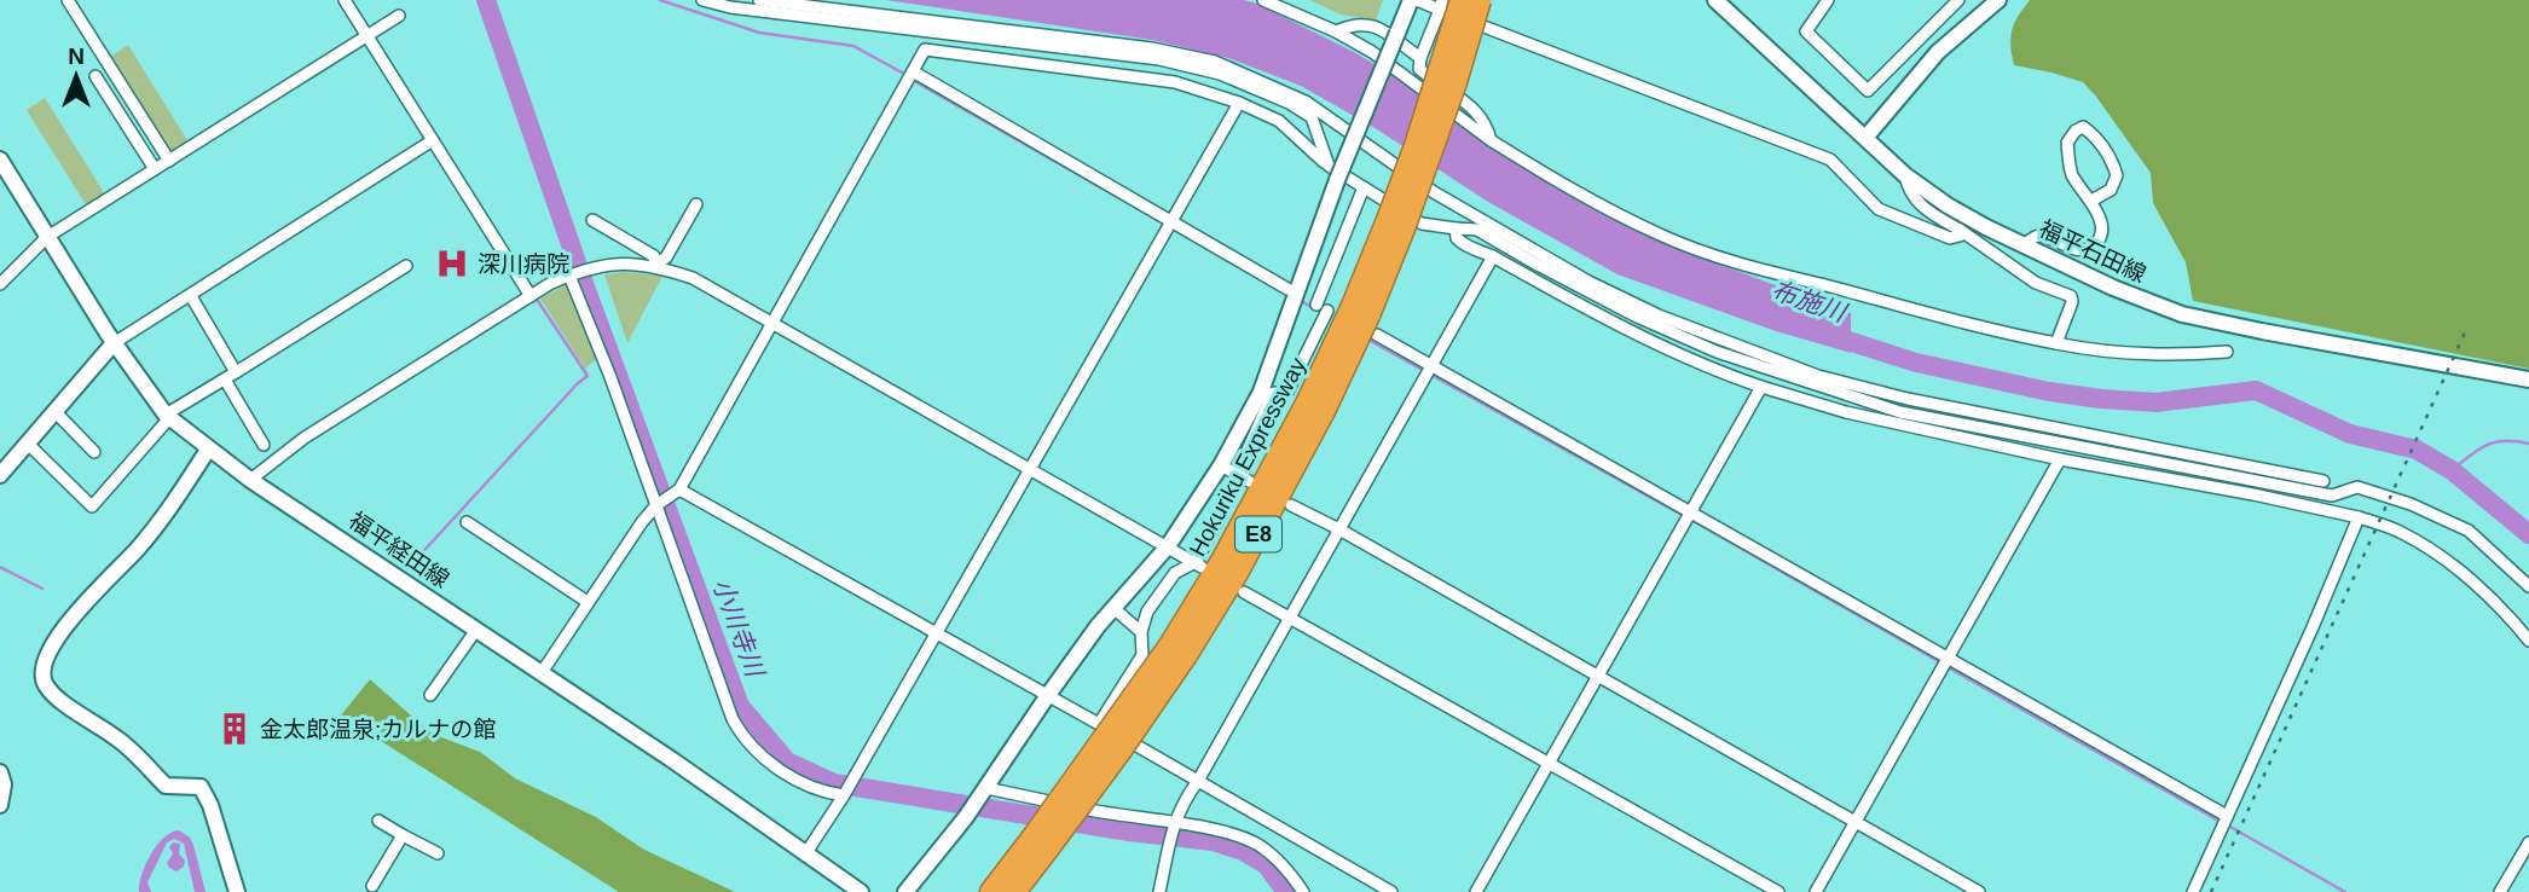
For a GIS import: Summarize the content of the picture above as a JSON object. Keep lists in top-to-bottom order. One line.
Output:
{"streets":{"highway":["Hokuriku Expressway","E8"],"main road":["福平石田線","福平経田線"]},"water":["布施川","小川寺川"],"places":{"hospital":["深川病院"],"building":["金太郎温泉;カルナの館"]},"north":"top"}
